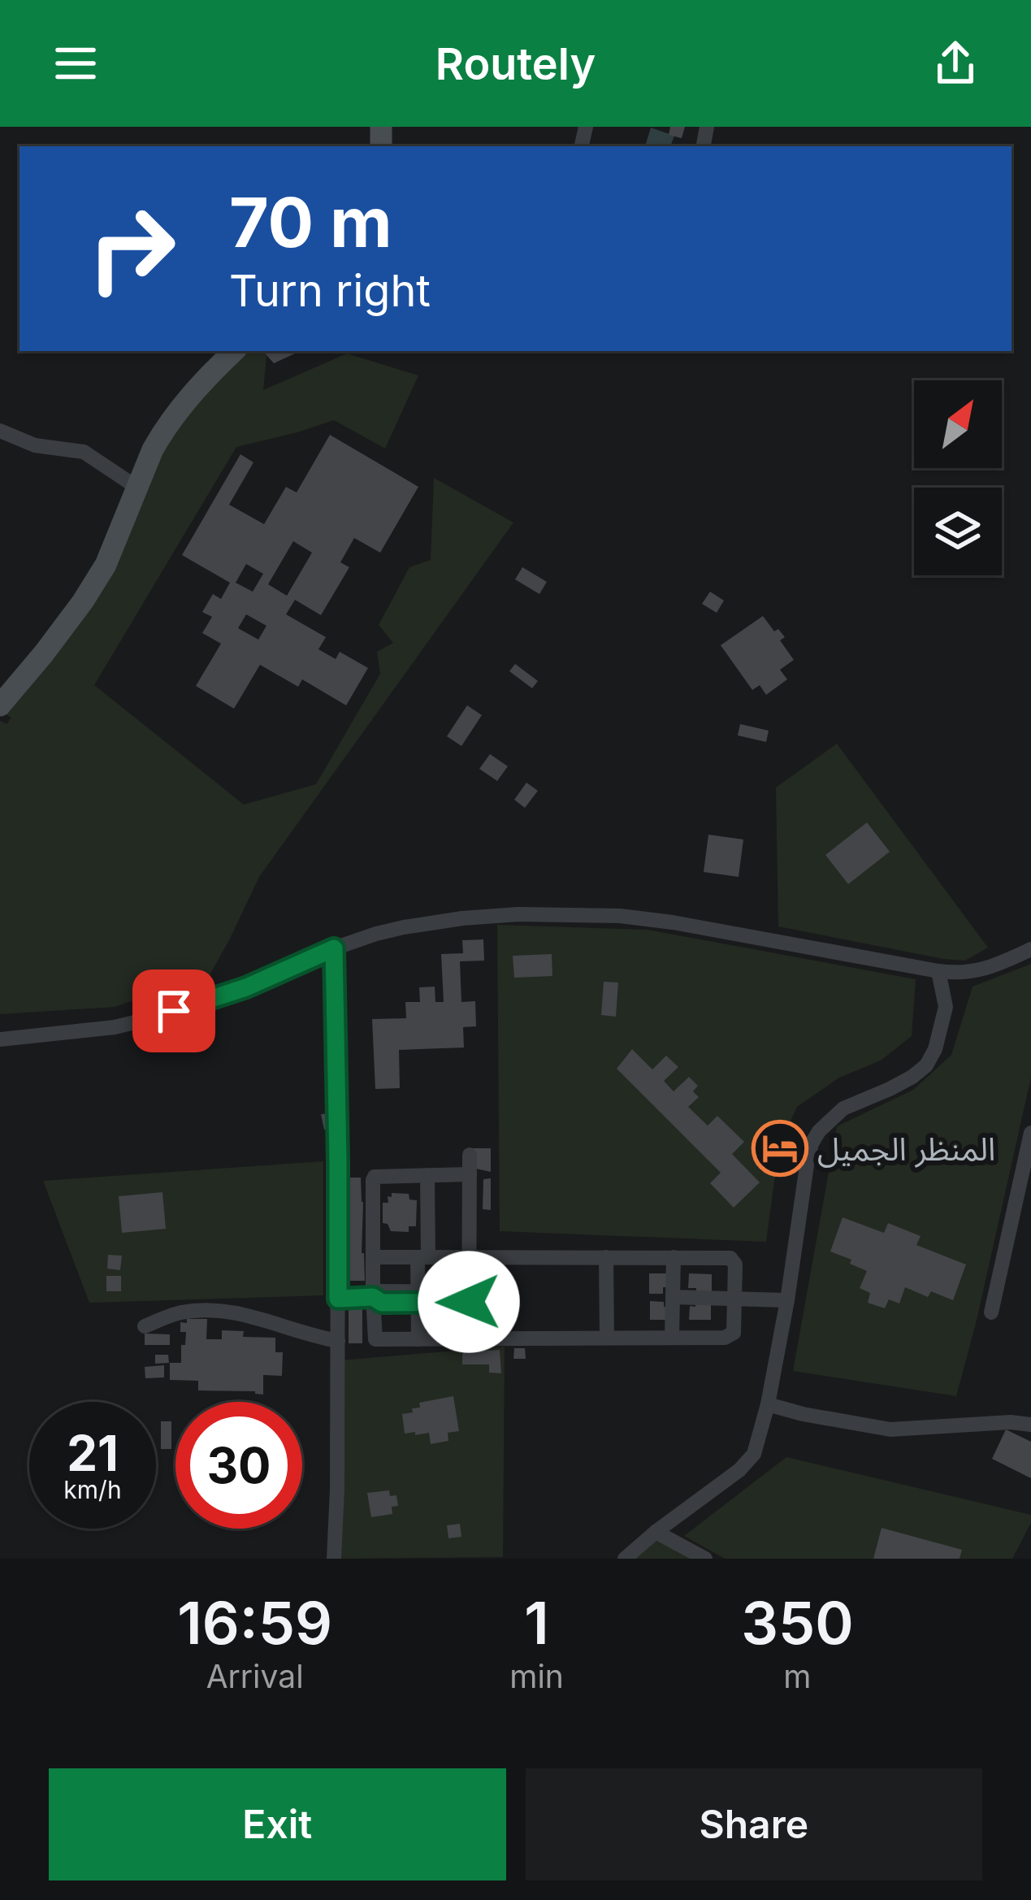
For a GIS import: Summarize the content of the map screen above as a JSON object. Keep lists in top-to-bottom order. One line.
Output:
{"places":{"hotel":["المنظر الجميل"]},"north":"top right","page":{"header":"Routely","turn":["70 m","Turn right"],"speed":"21 km/h","limit":"30","eta":["16:59","Arrival","1","min","350","m"],"buttons":["Exit","Share"]}}
